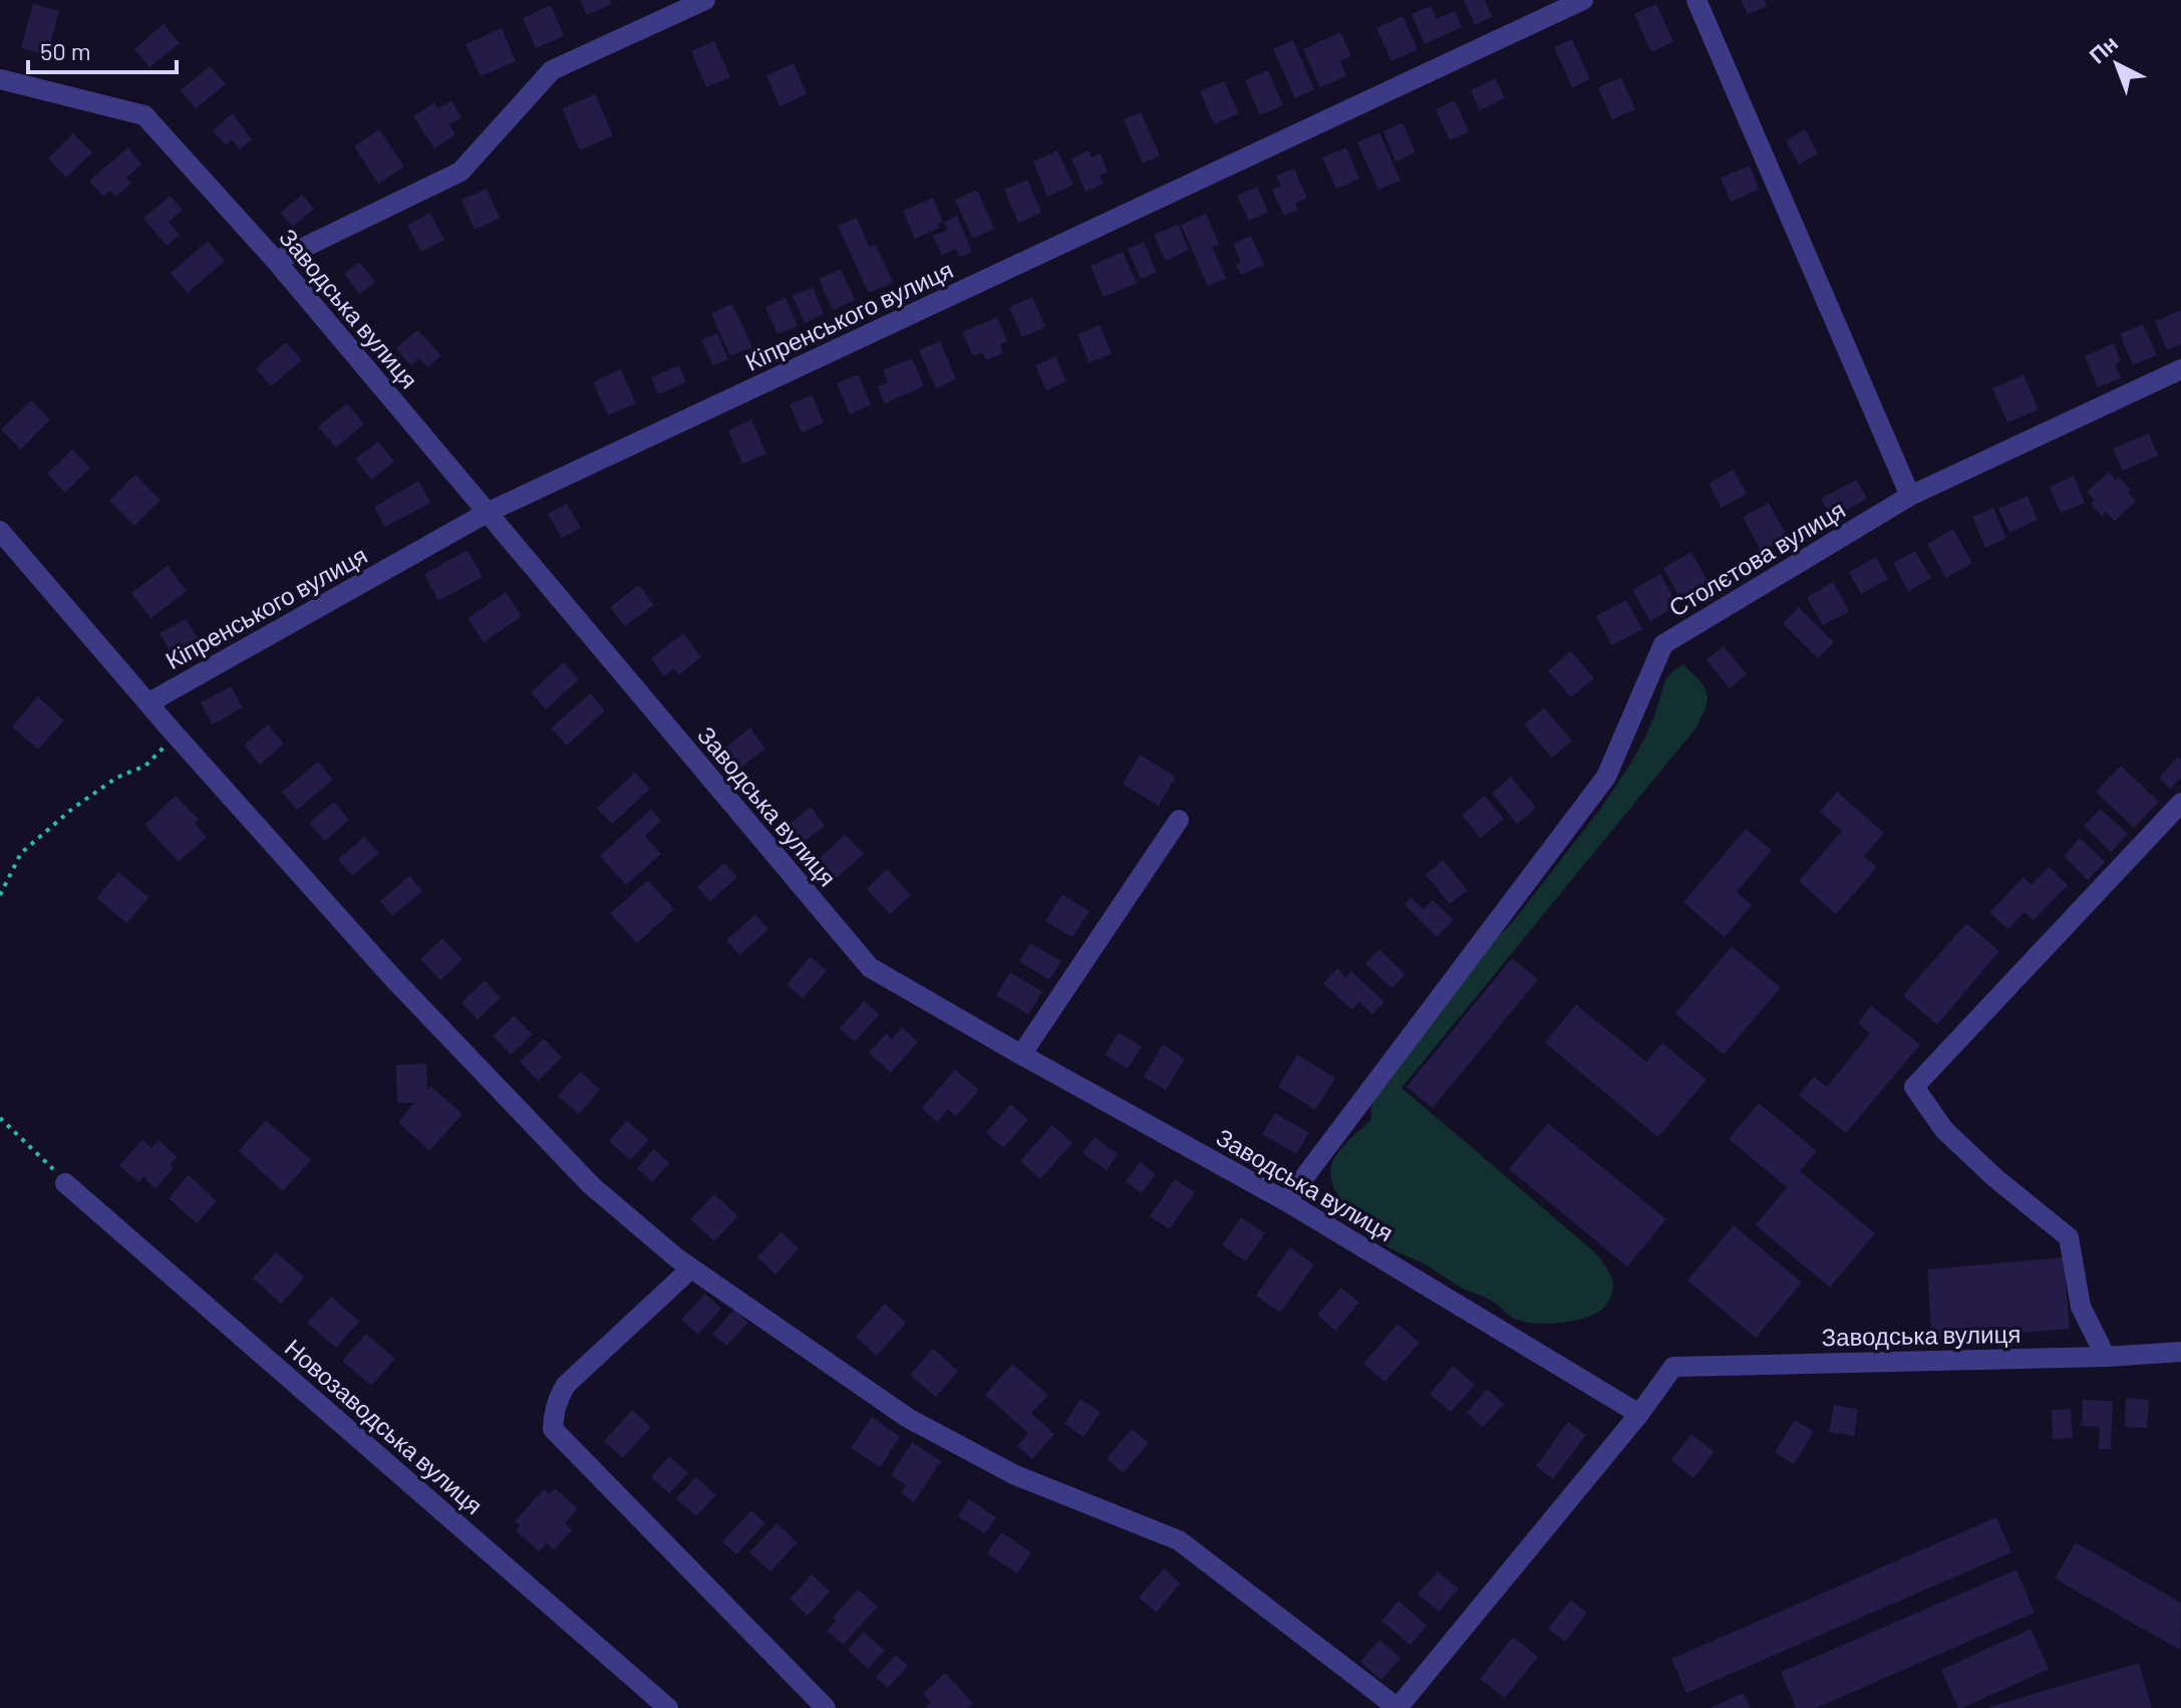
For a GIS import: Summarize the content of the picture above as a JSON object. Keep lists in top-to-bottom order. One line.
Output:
{"streets":{"street":["Заводська вулиця","Кіпренського вулиця","Столєтова вулиця","Новозаводська вулиця"]},"crossings":[["Заводська вулиця","Кіпренського вулиця"],["Заводська вулиця","Столєтова вулиця"]],"scale_bar":"50 m","north":"top left"}
